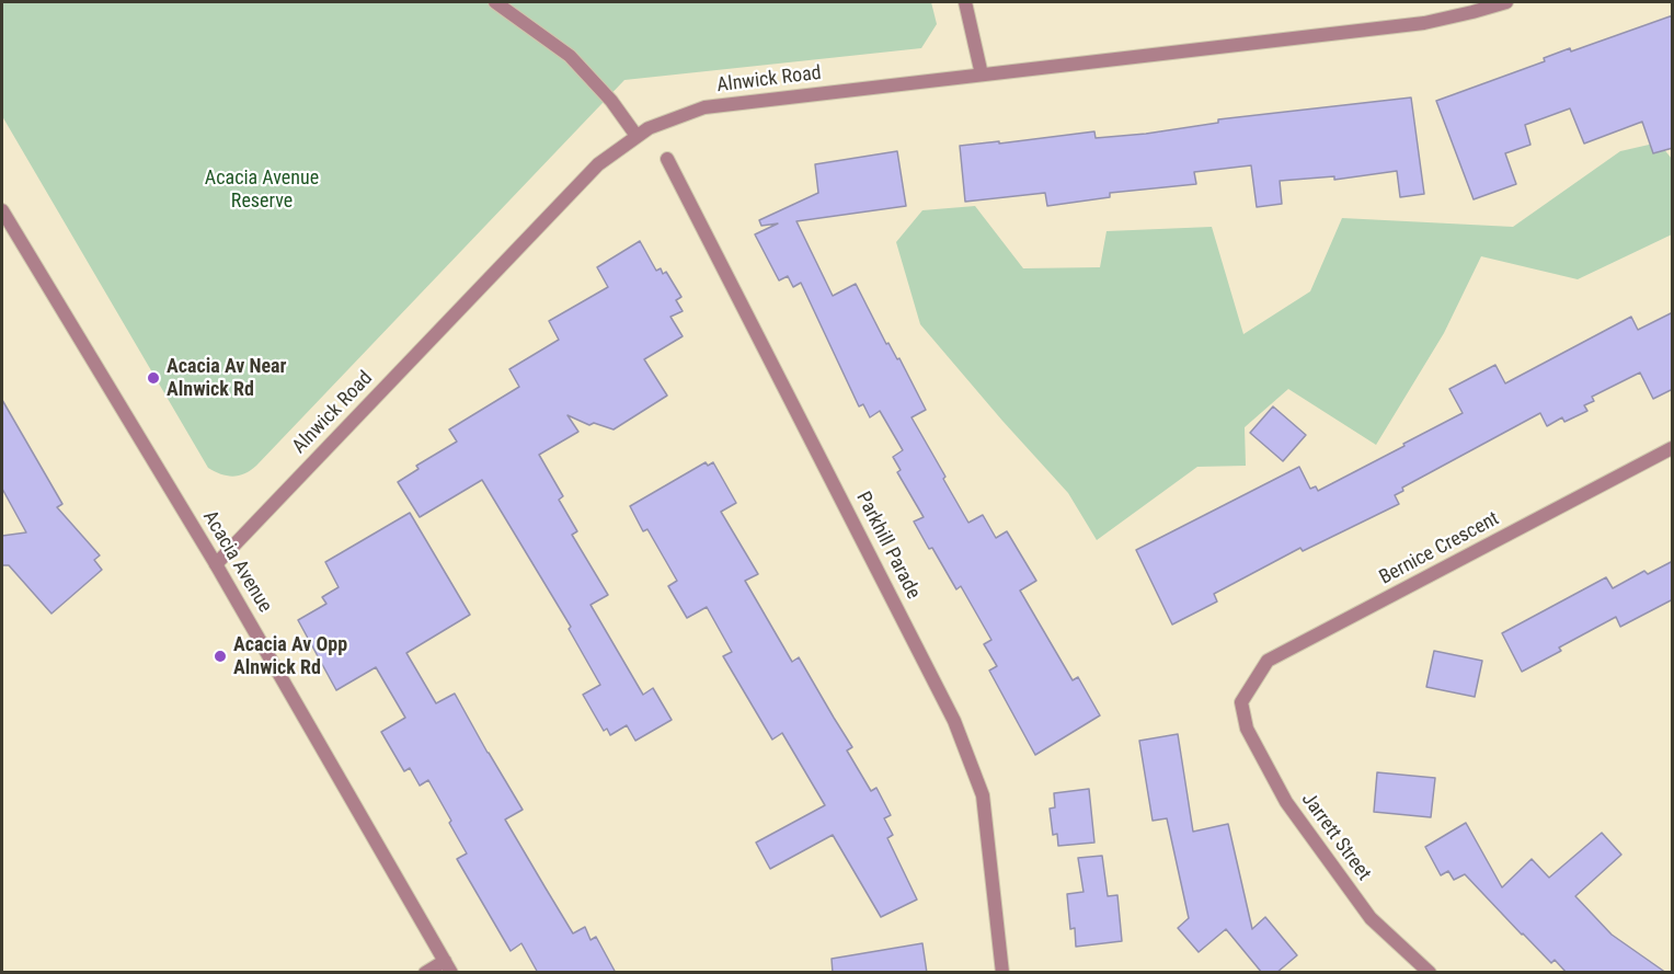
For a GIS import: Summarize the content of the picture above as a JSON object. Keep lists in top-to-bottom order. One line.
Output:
{"streets":{"street":["Alnwick Road","Parkhill Parade","Bernice Crescent","Acacia Avenue","Jarrett Street"]},"crossings":[["Alnwick Road","Acacia Avenue"],["Bernice Crescent","Jarrett Street"]],"parks":["Acacia Avenue Reserve"],"places":["Acacia Av Near Alnwick Rd","Acacia Av Opp Alnwick Rd"]}
